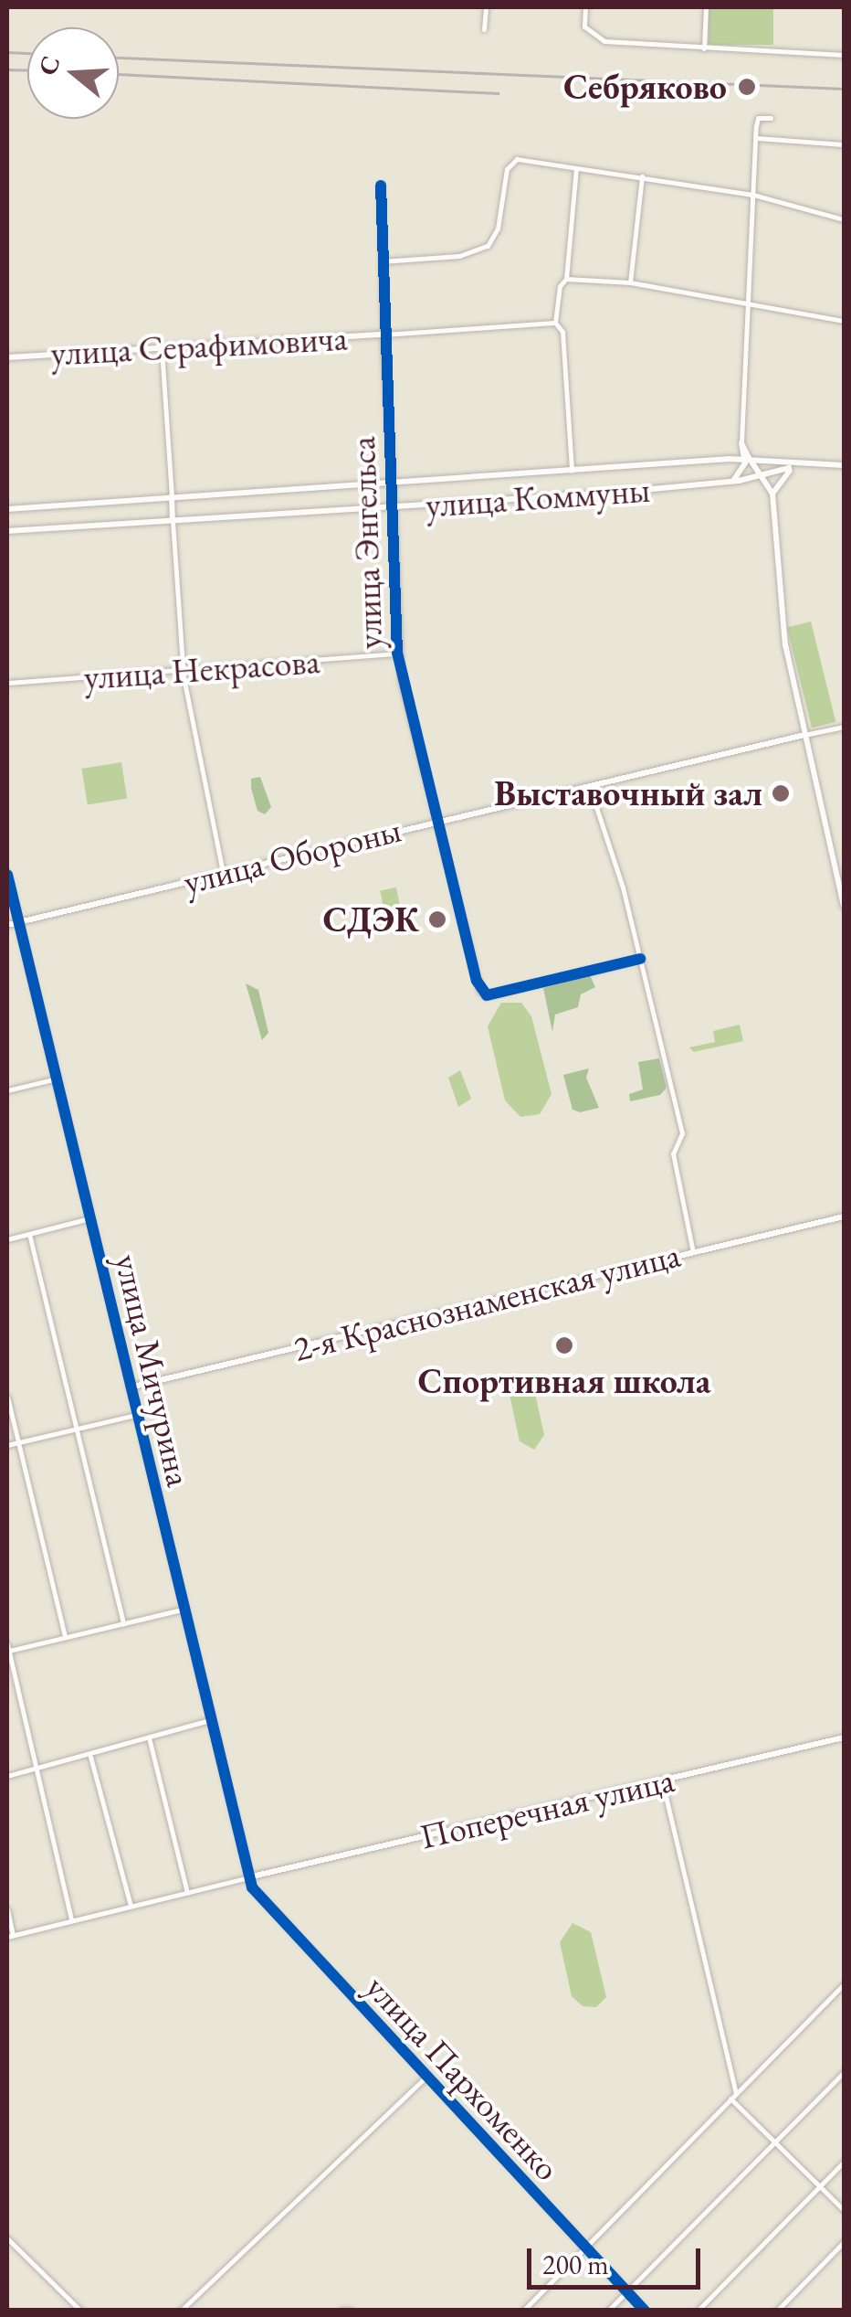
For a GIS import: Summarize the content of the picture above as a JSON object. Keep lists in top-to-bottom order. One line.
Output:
{"streets":{"street":["улица Серафимовича","улица Коммуны","улица Энгельса","улица Некрасова","улица Обороны","2-я Краснознаменская улица","улица Мичурина","Поперечная улица","улица Пархоменко"]},"crossings":[["улица Серафимовича","улица Энгельса"],["улица Коммуны","улица Энгельса"],["улица Энгельса","улица Некрасова"],["улица Энгельса","улица Обороны"],["улица Обороны","улица Мичурина"],["2-я Краснознаменская улица","улица Мичурина"],["улица Мичурина","Поперечная улица"],["улица Мичурина","улица Пархоменко"],["Поперечная улица","улица Пархоменко"]],"places":["Себряково","Выставочный зал","СДЭК","Спортивная школа"],"scale_bar":"200 m","north":"left"}
